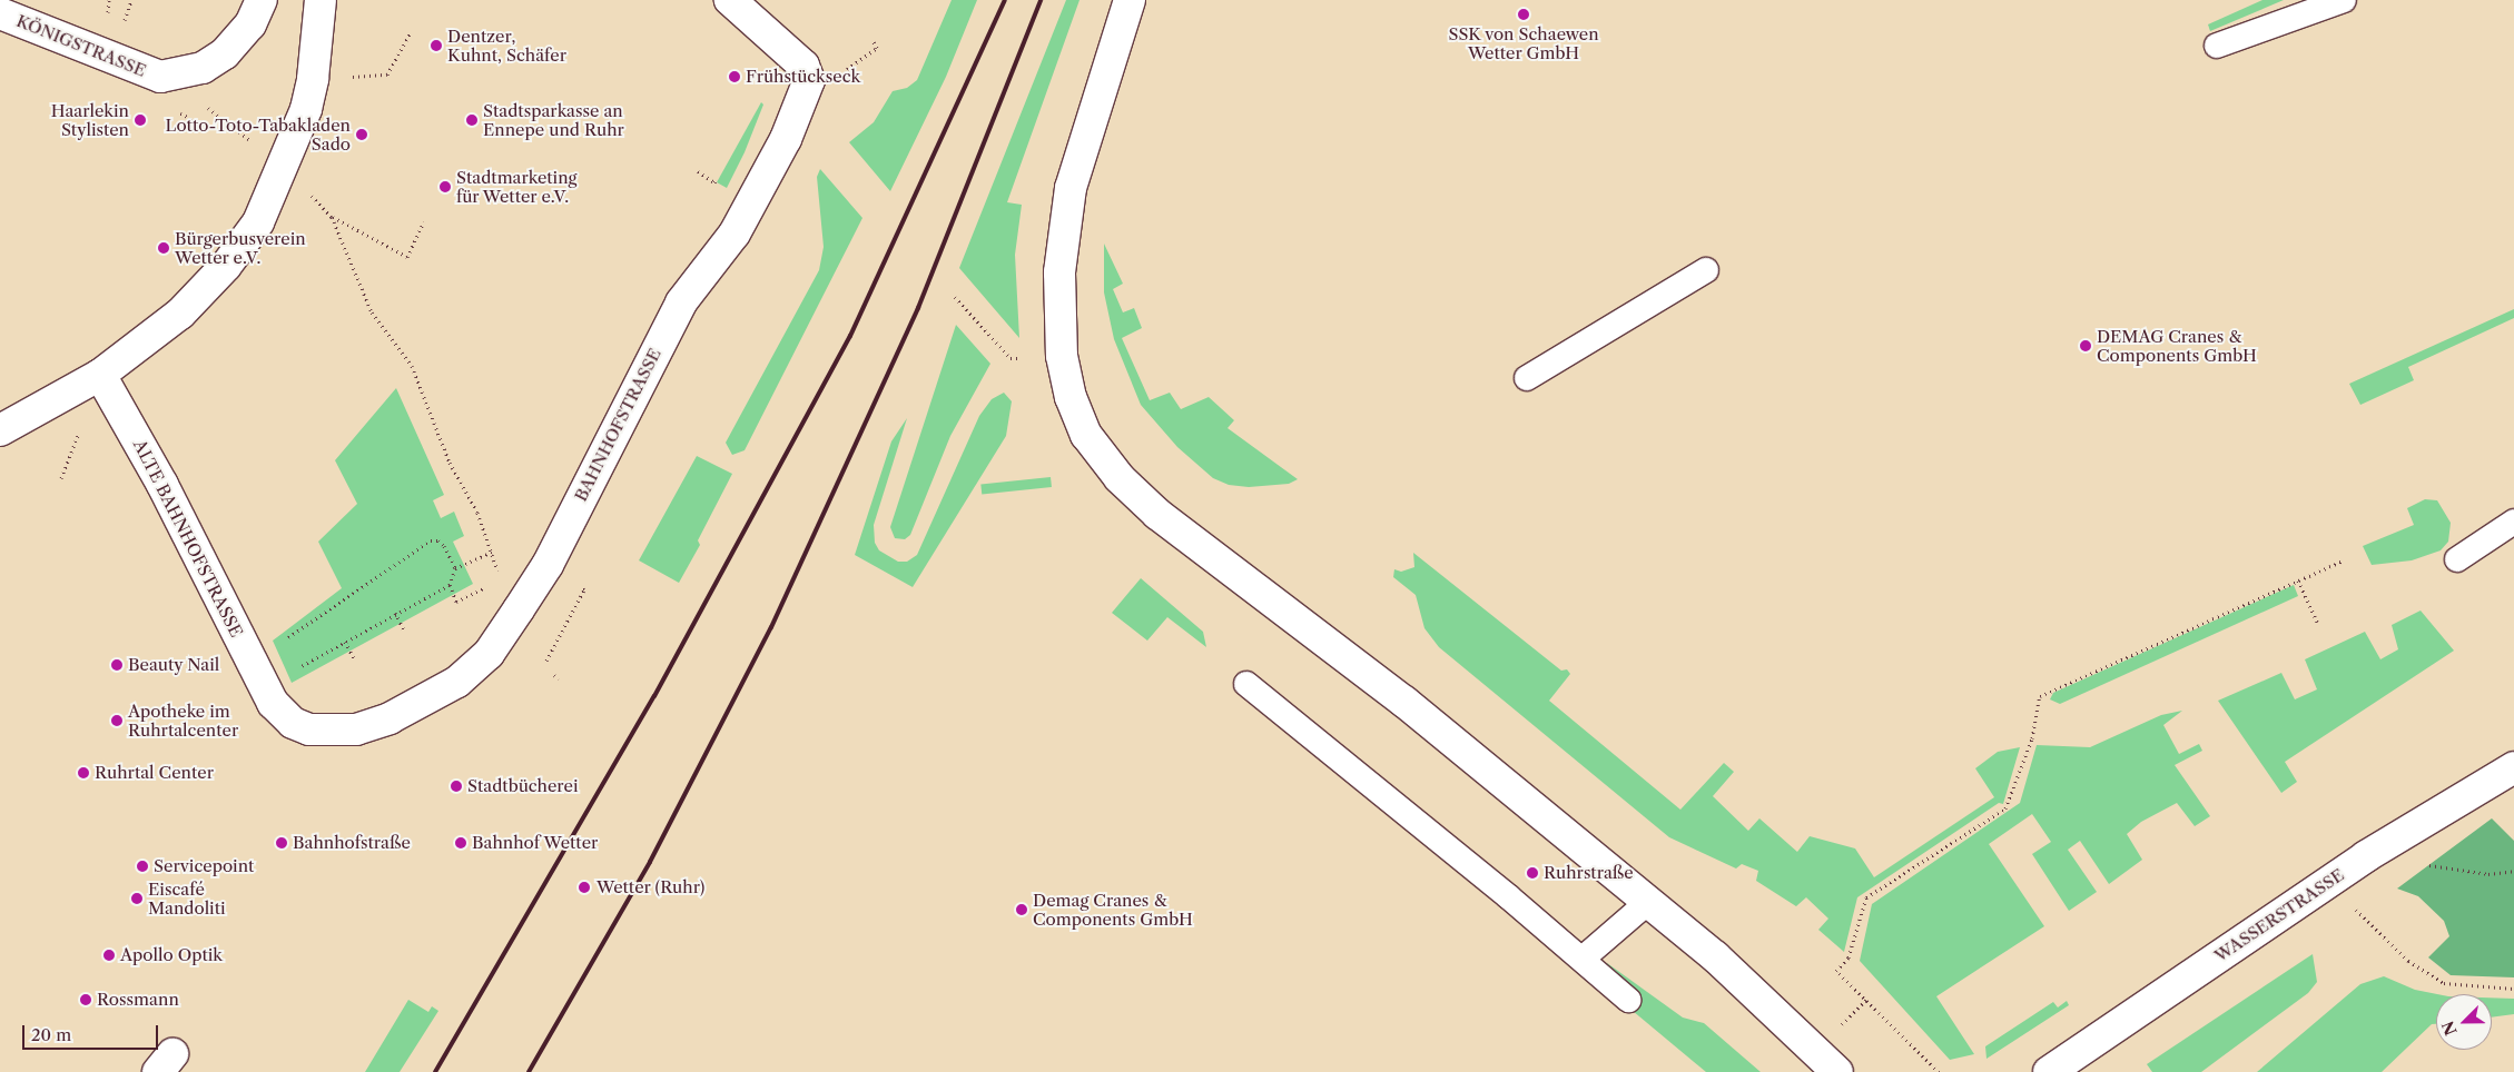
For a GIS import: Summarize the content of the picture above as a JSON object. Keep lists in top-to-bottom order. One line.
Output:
{"streets":{"street":["KÖNIGSTRASSE","BAHNHOFSTRASSE","ALTE BAHNHOFSTRASSE","WASSERSTRASSE"]},"crossings":[["BAHNHOFSTRASSE","ALTE BAHNHOFSTRASSE"]],"places":["SSK von Schaewen Wetter GmbH","Dentzer, Kuhnt, Schäfer","Frühstückseck","Haarlekin Stylisten","Stadtsparkasse an Ennepe und Ruhr","Lotto-Toto-Tabakladen Sado","Stadtmarketing für Wetter e.V.","Bürgerbusverein Wetter e.V.","DEMAG Cranes & Components GmbH","Beauty Nail","Apotheke im Ruhrtalcenter","Ruhrtal Center","Stadtbücherei","Bahnhofstraße","Bahnhof Wetter","Servicepoint","Ruhrstraße","Wetter (Ruhr)","Eiscafé Mandoliti","Demag Cranes & Components GmbH","Apollo Optik","Rossmann"],"scale_bar":"20 m","north":"bottom left"}
